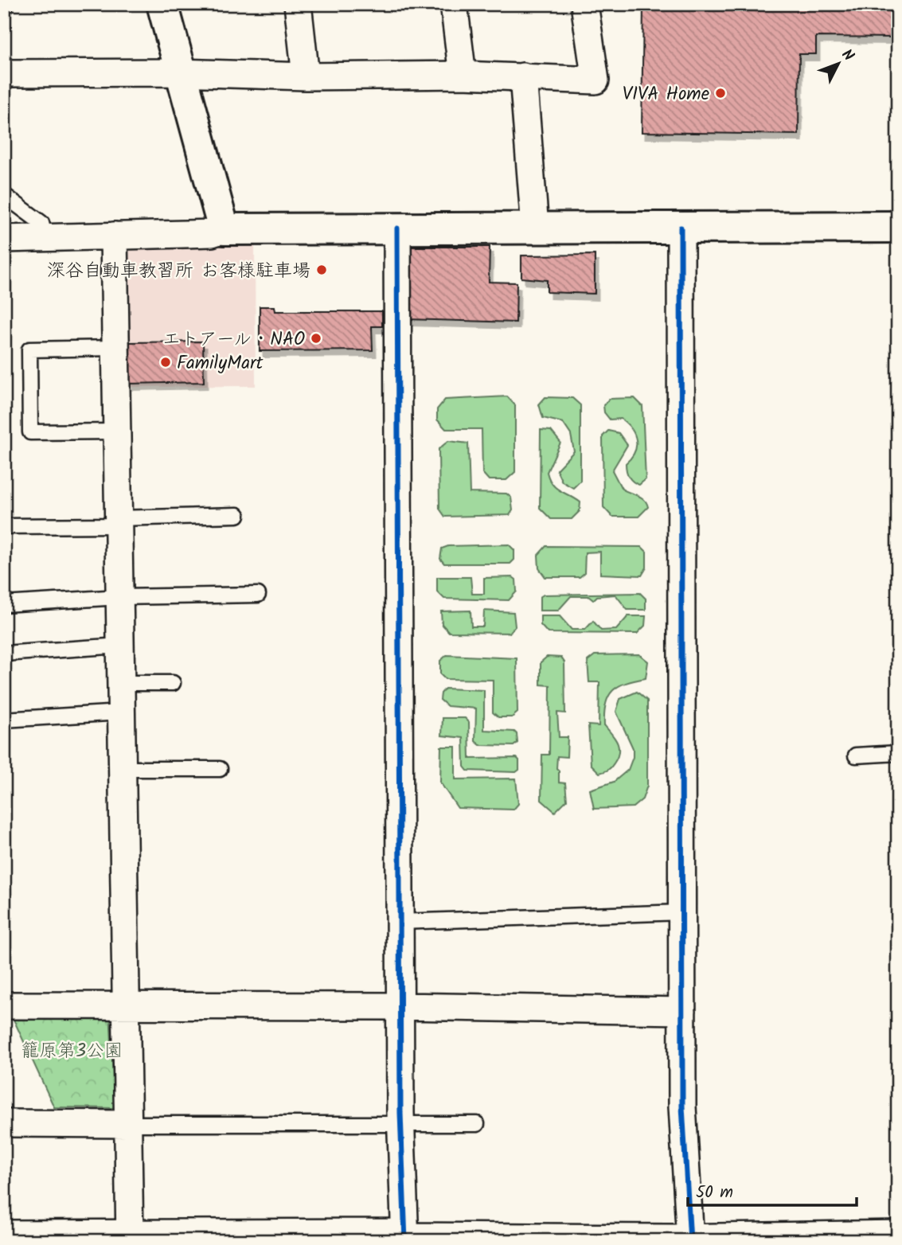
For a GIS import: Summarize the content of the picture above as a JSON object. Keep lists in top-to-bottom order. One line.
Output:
{"parks":["籠原第3公園"],"places":["VIVA Home","深谷自動車教習所 お客様駐車場","エトアール・NAO","FamilyMart"],"scale_bar":"50 m","north":"top right"}
